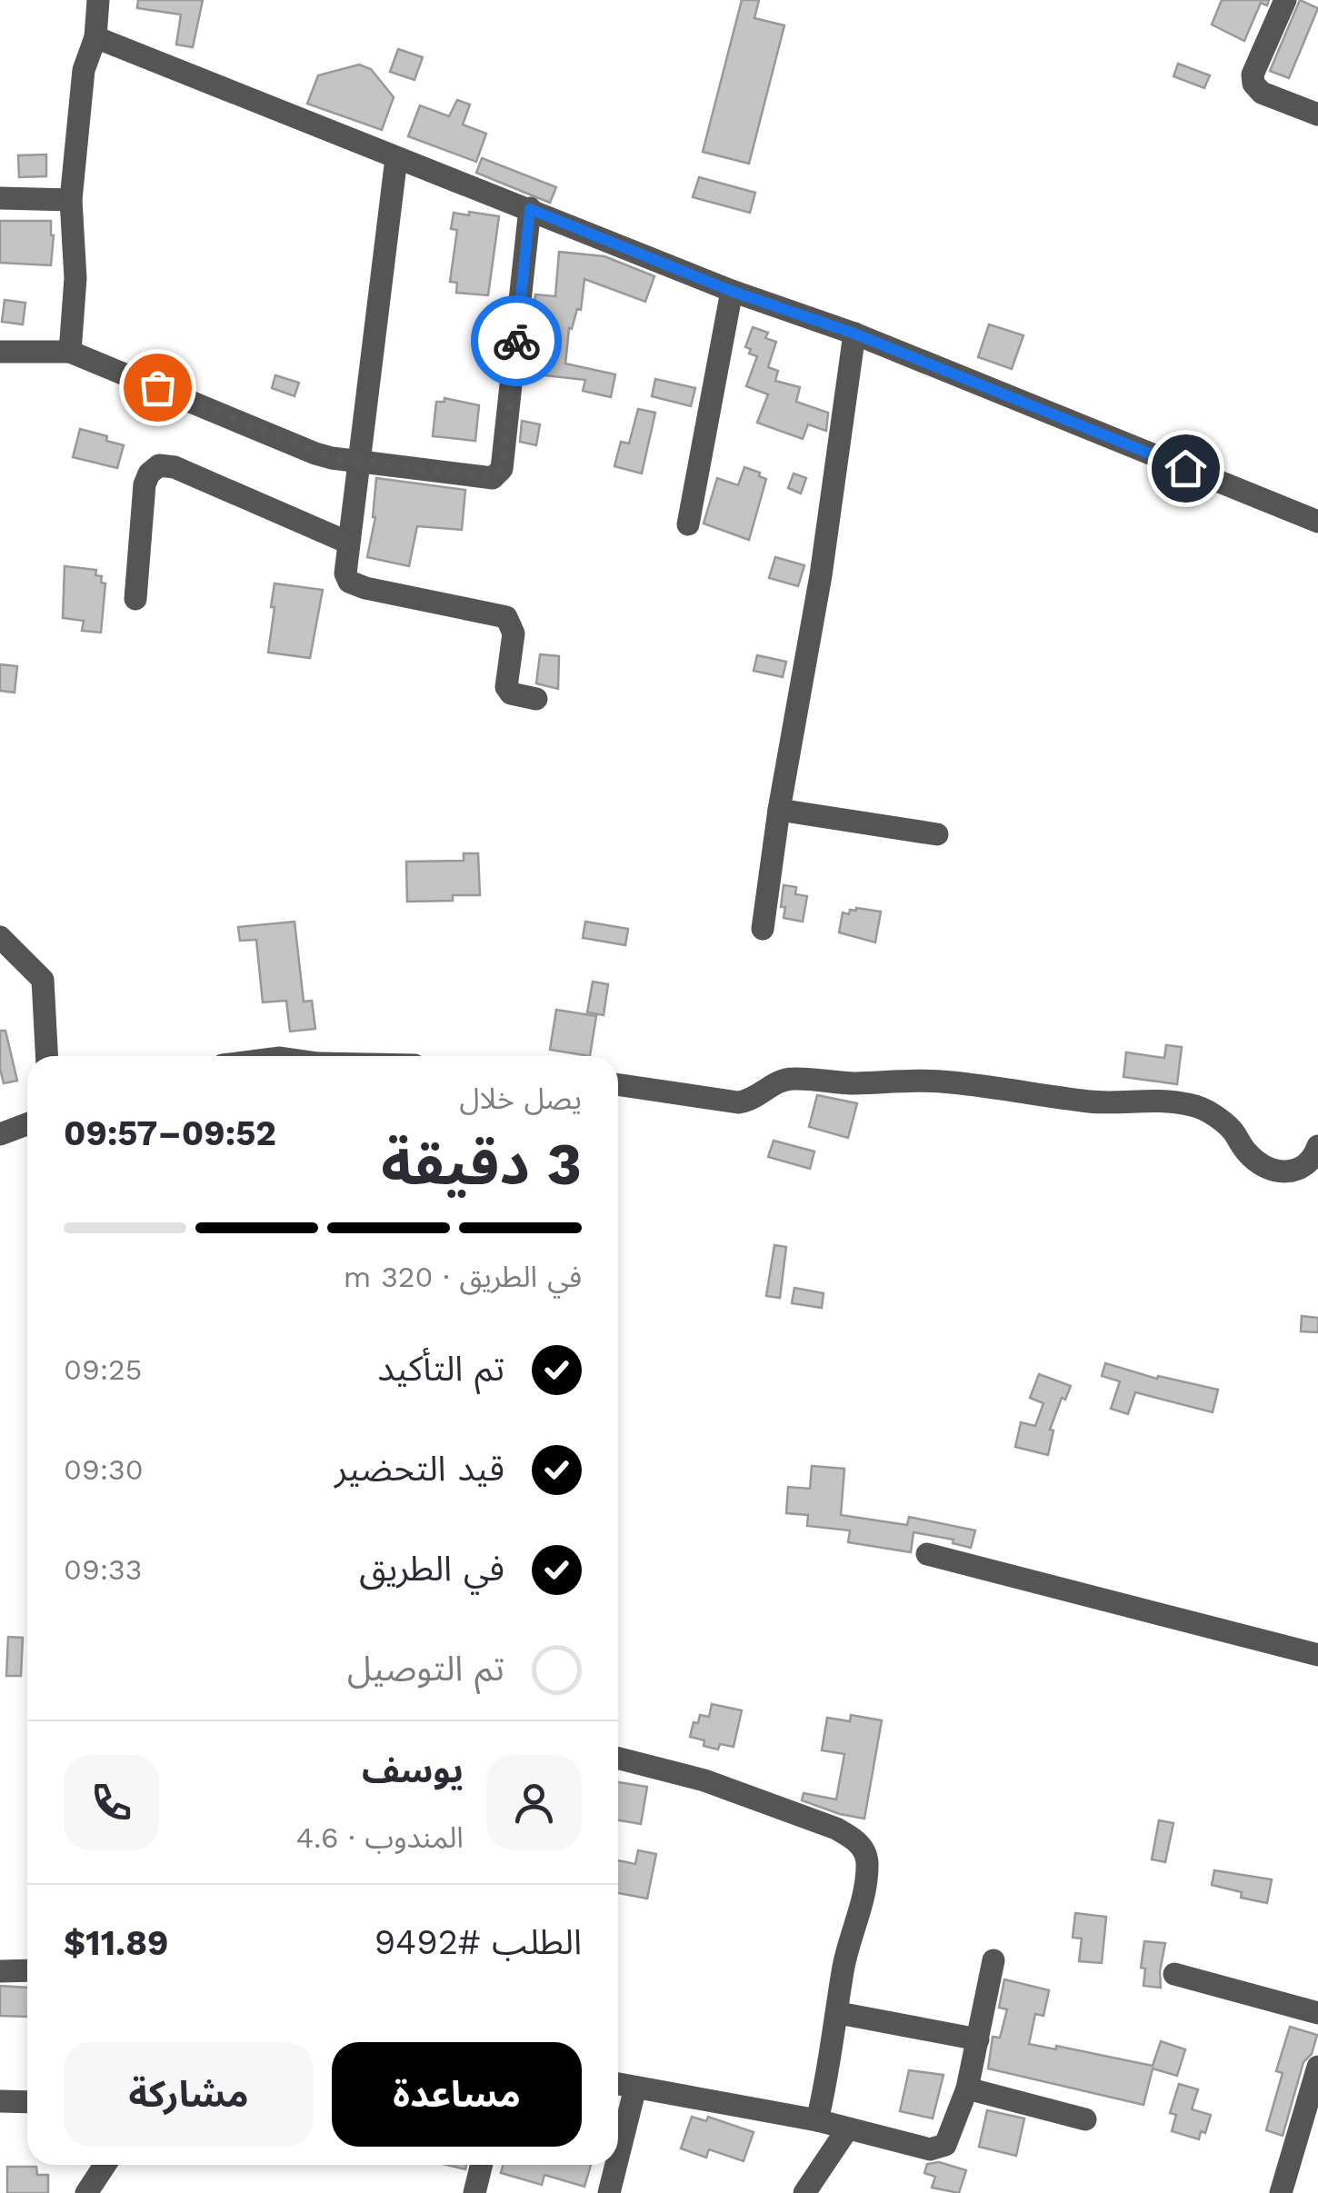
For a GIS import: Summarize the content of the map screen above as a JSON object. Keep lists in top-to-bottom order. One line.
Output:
{"page":{"heading":["3 دقيقة","يصل خلال","09:52–09:57"],"panel":["يوسف","المندوب · 4.6","الطلب #9492","$11.89"],"bar":"في الطريق · 320 m","list":[["تم التأكيد","09:25"],["قيد التحضير","09:30"],["في الطريق","09:33"],"تم التوصيل"],"buttons":["مساعدة","مشاركة"]}}
